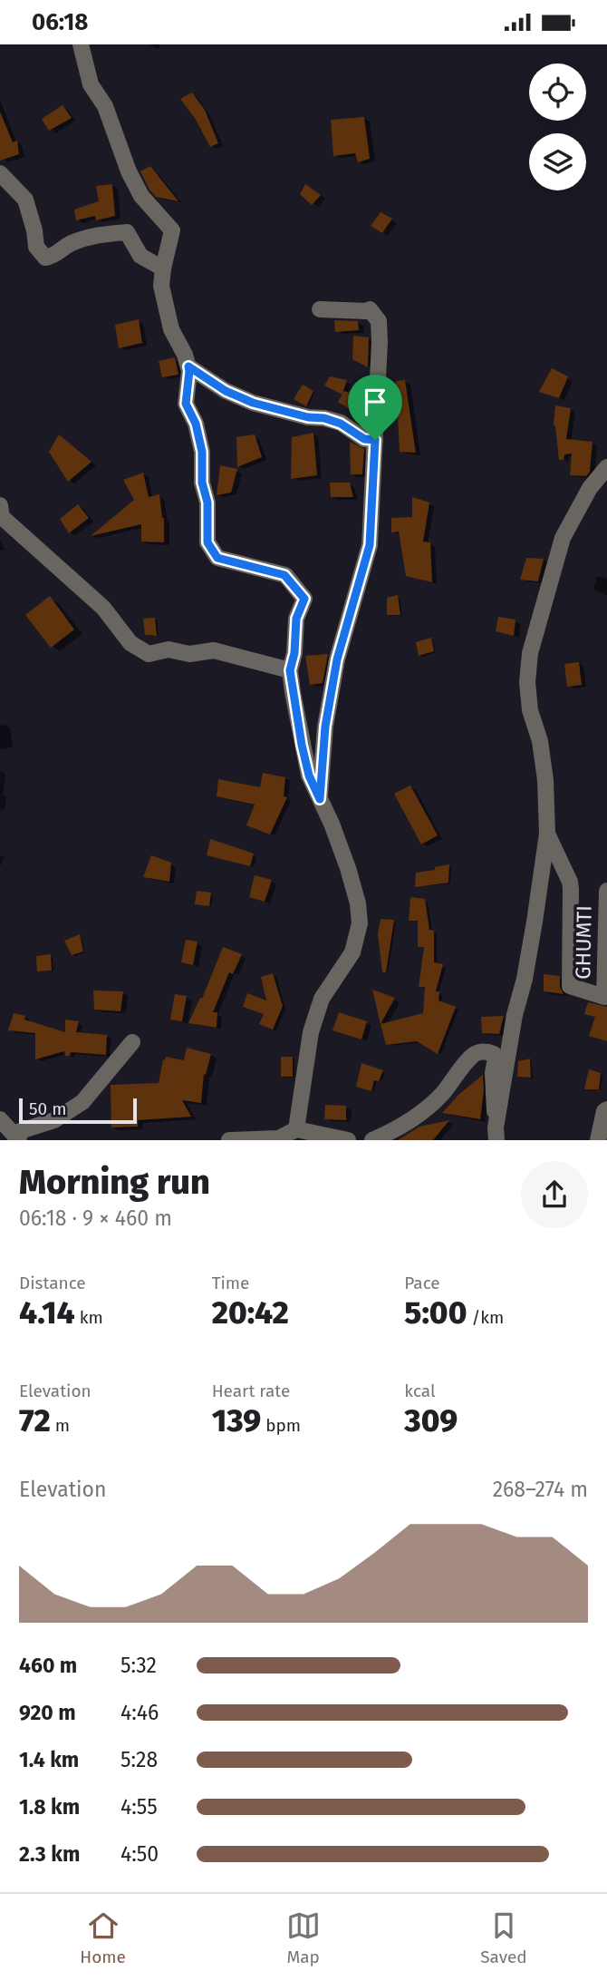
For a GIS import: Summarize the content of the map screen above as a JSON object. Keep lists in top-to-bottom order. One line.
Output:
{"streets":{"street":["GHUMTI"]},"scale_bar":"50 m","page":{"status":"06:18","scale":"50 m","heading":["Morning run","06:18 · 9 × 460 m"],"stats":[["Distance","4.14 km"],["Time","20:42"],["Pace","5:00 /km"],["Elevation","72 m"],["Heart rate","139 bpm"],["kcal","309"]],"chart":["Elevation","268–274 m"],"list":[{"name":"460 m","note":"5:32"},{"name":"920 m","note":"4:46"},{"name":"1.4 km","note":"5:28"},{"name":"1.8 km","note":"4:55"},{"name":"2.3 km","note":"4:50"}],"tabs":["Home","Map","Saved"]}}
